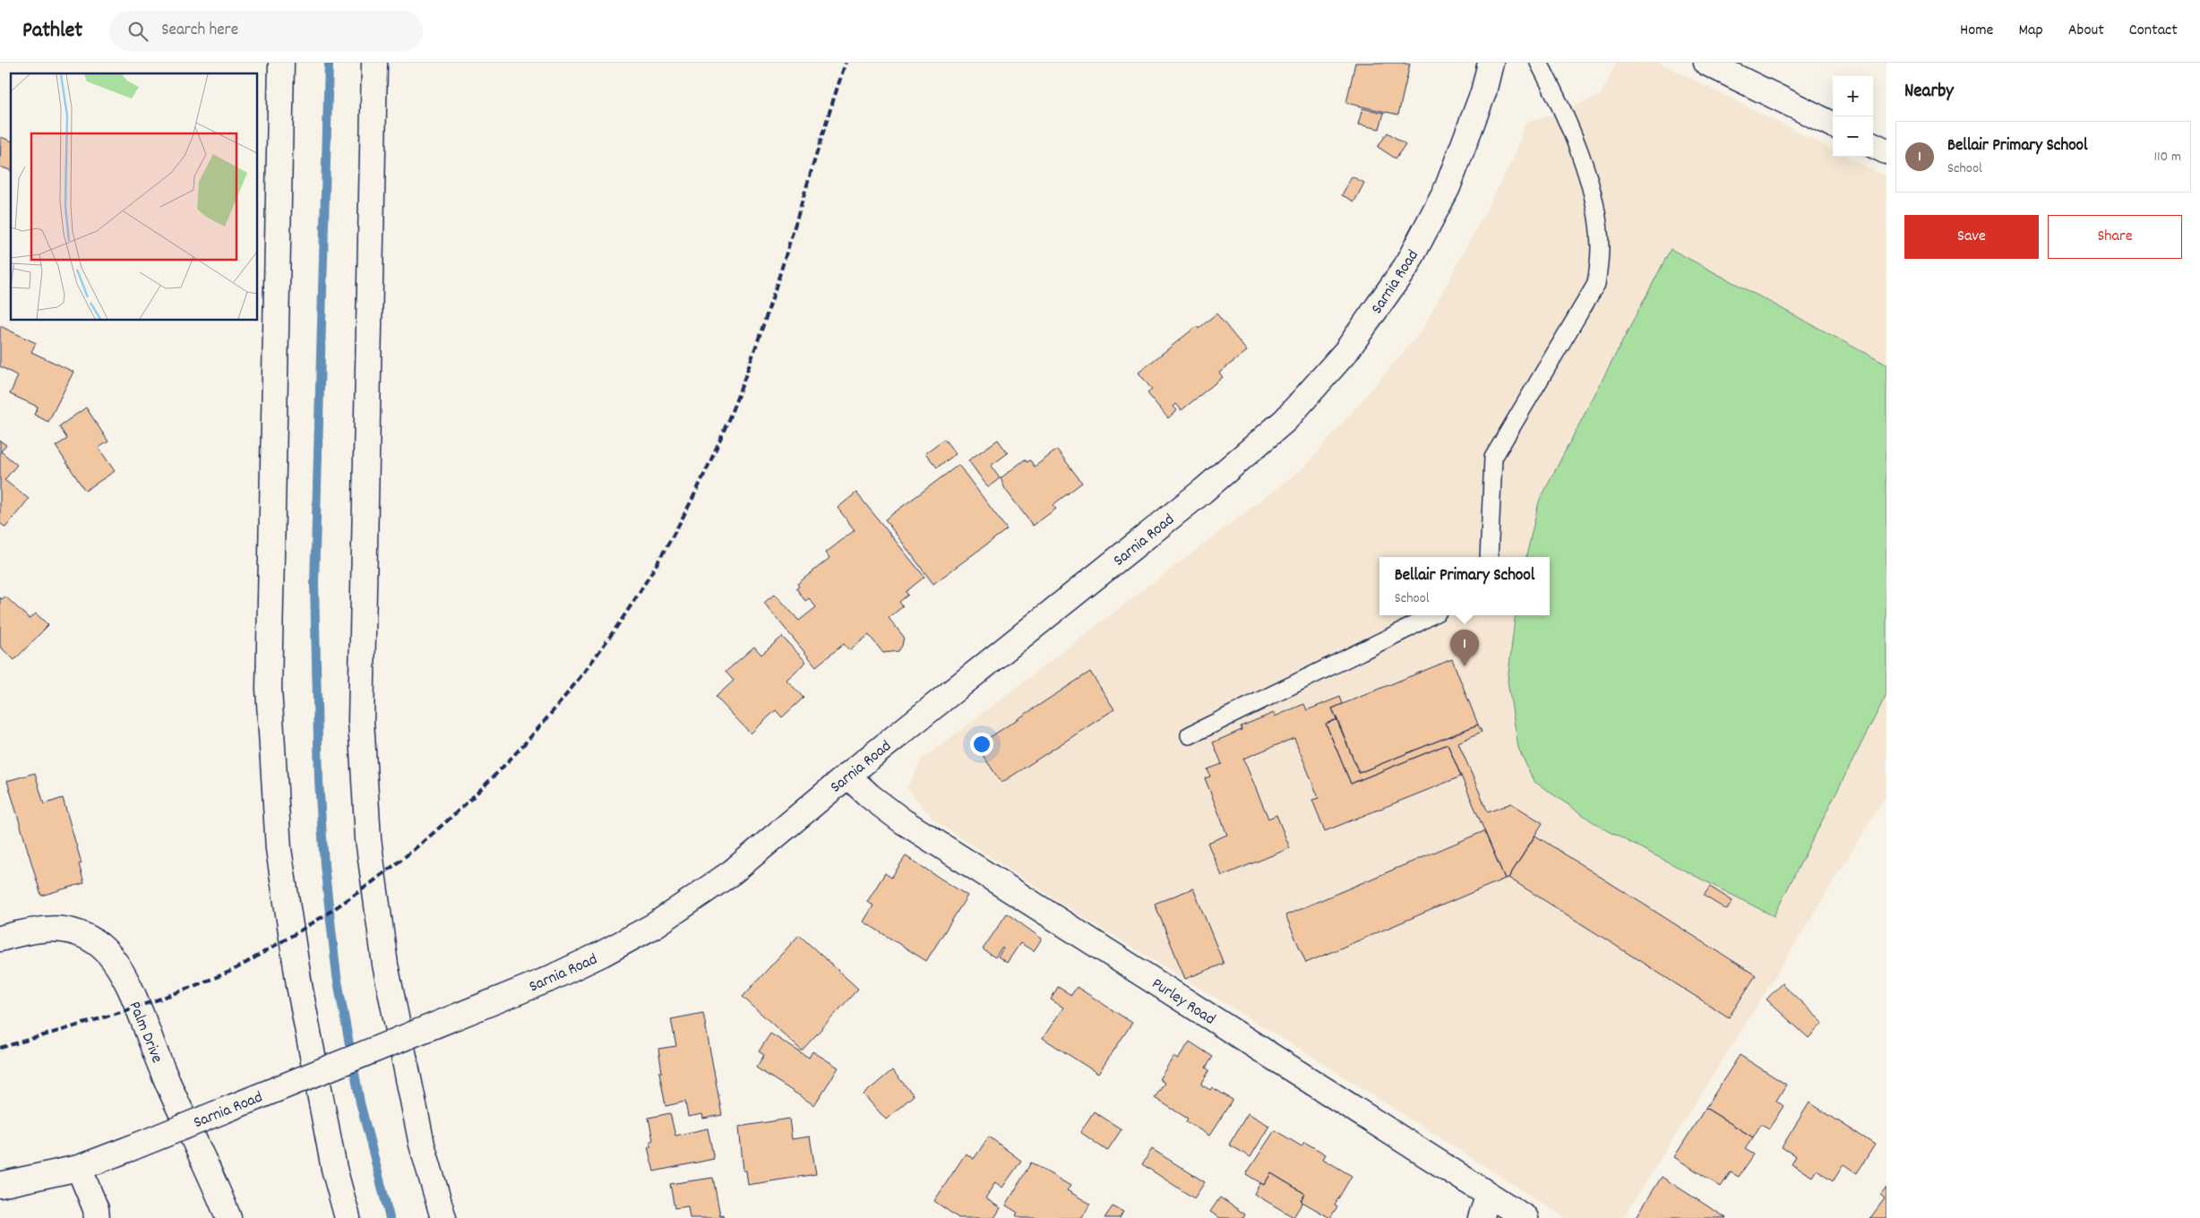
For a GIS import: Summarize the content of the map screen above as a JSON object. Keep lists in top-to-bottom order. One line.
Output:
{"streets":{"main road":["Sarnia Road","Purley Road","Palm Drive"]},"crossings":[["Sarnia Road","Purley Road"]],"page":{"header":"Pathlet","search":"Search here","nav":["Home","Map","About","Contact"],"heading":"Nearby","map_buttons":["+","−"],"list":[{"mark":"1","name":"Bellair Primary School","note":"School","value":"110 m"}],"buttons":["Save","Share"],"popup":["Bellair Primary School","School"],"pins":"1"}}
